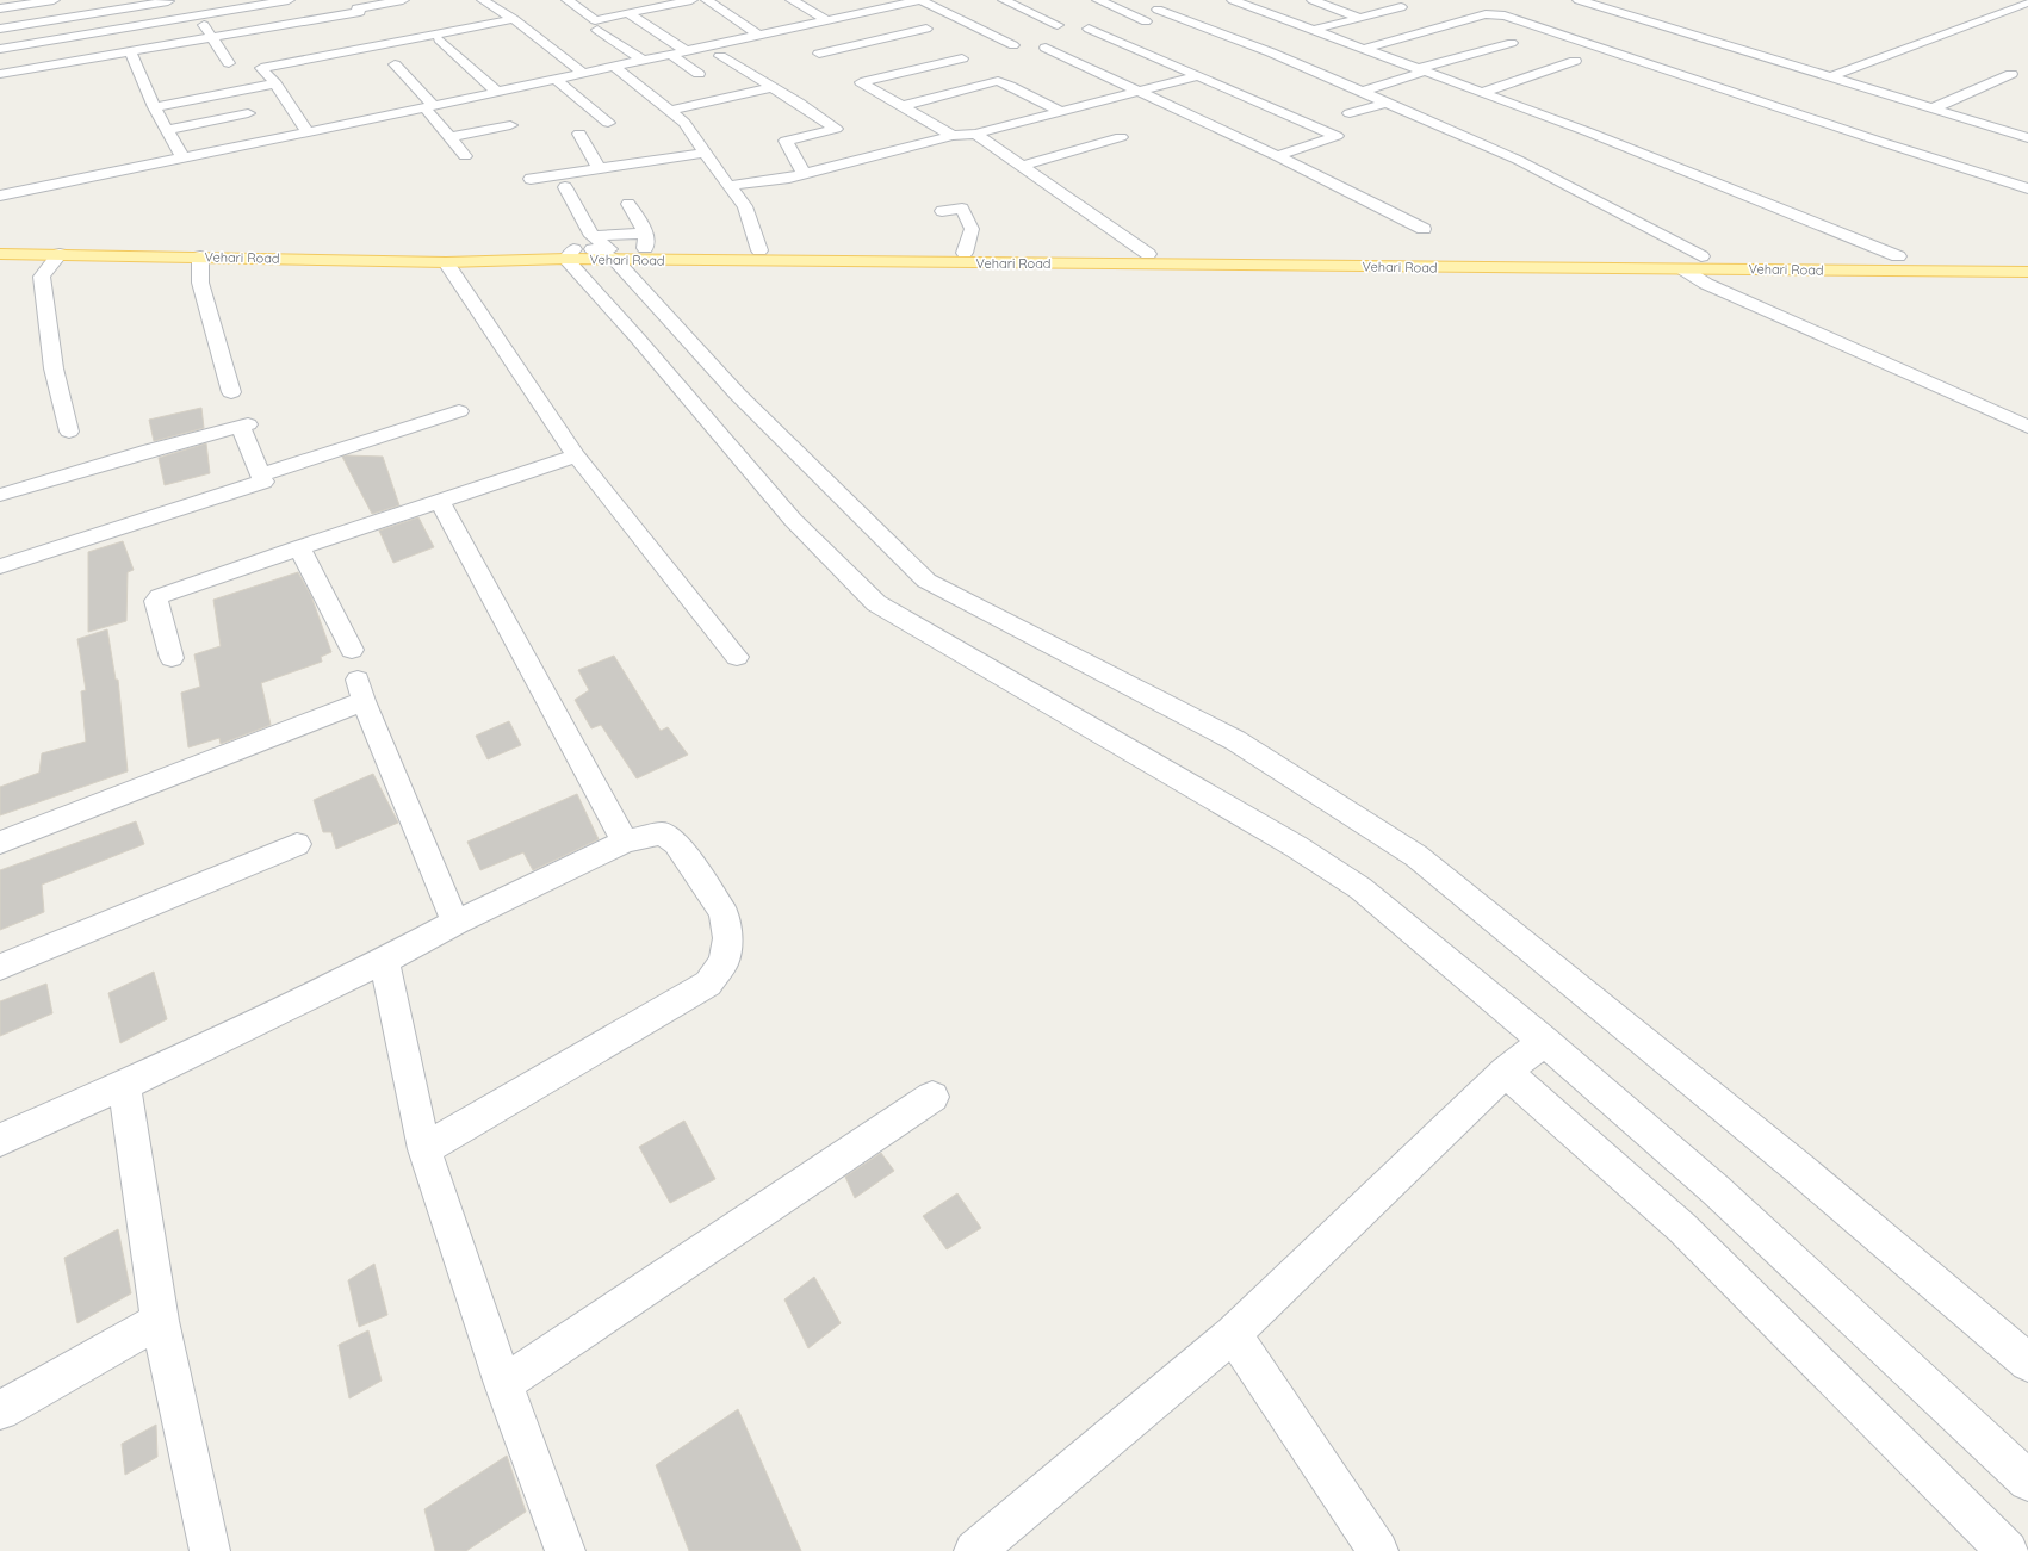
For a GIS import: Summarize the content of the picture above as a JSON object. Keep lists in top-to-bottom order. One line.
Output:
{"streets":{"main road":["Vehari Road"]}}
